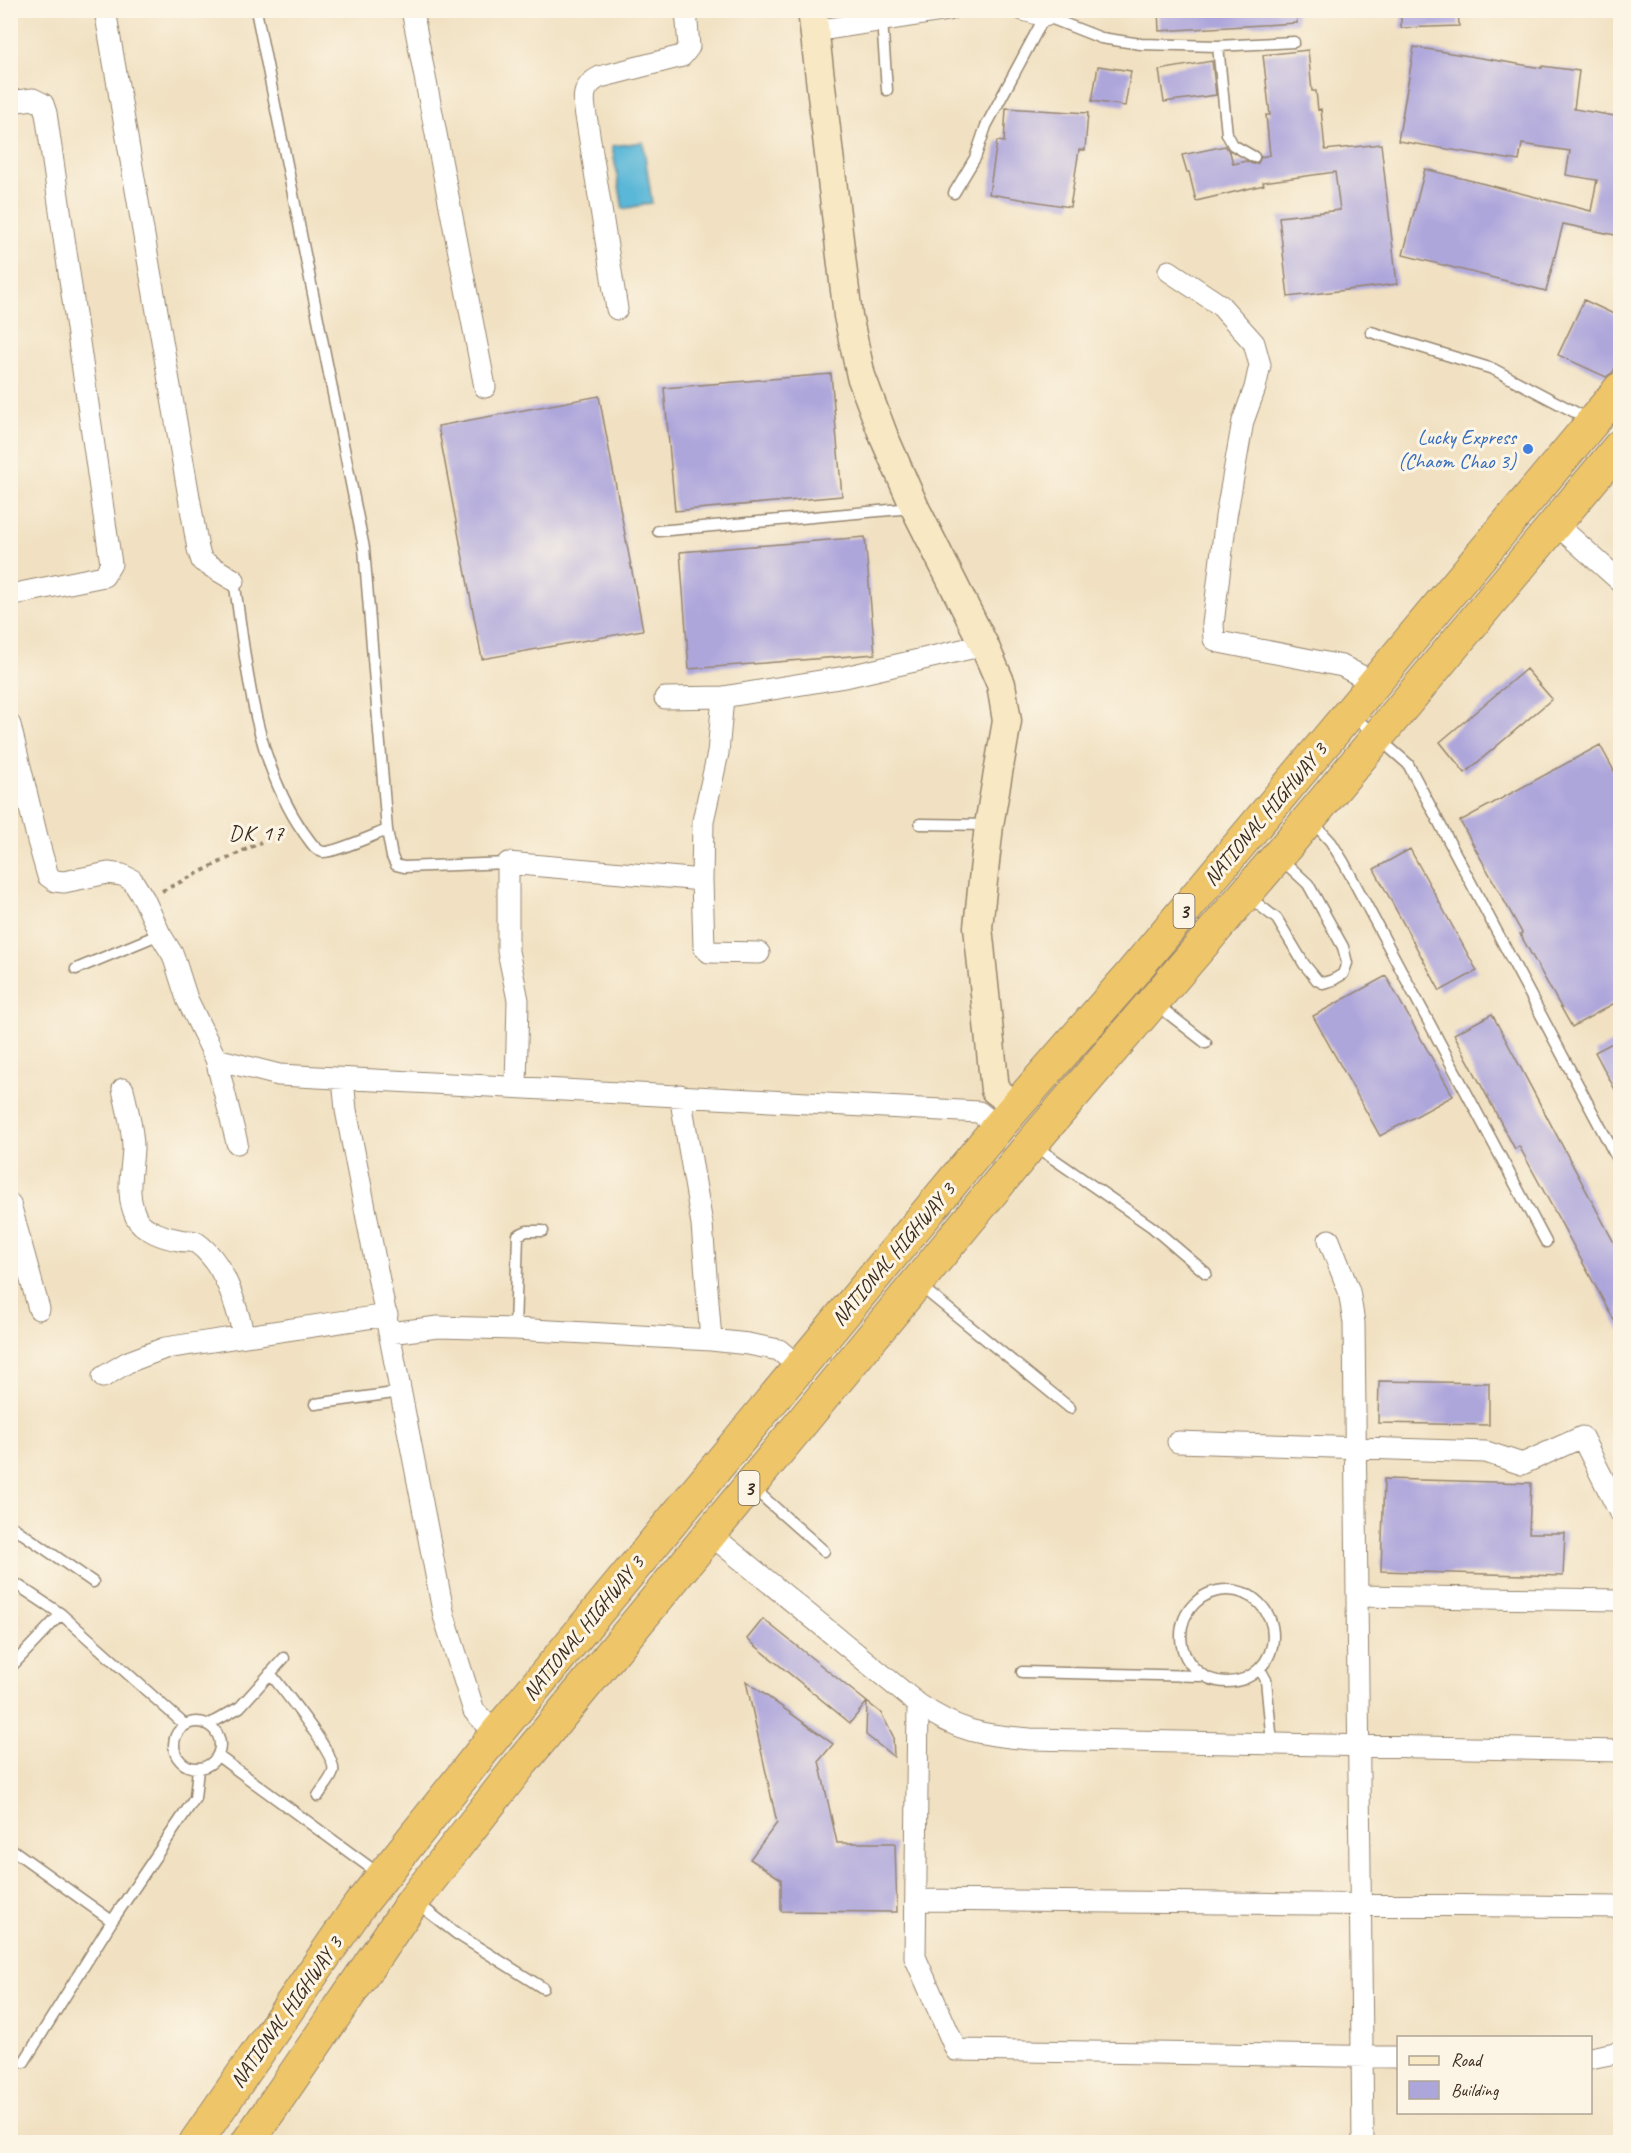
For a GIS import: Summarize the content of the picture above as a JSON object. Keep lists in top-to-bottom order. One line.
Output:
{"streets":{"highway":["NATIONAL HIGHWAY 3","3"]},"districts":["DK 17"],"places":["Lucky Express (Chaom Chao 3)"],"legend":["Road","Building"]}
